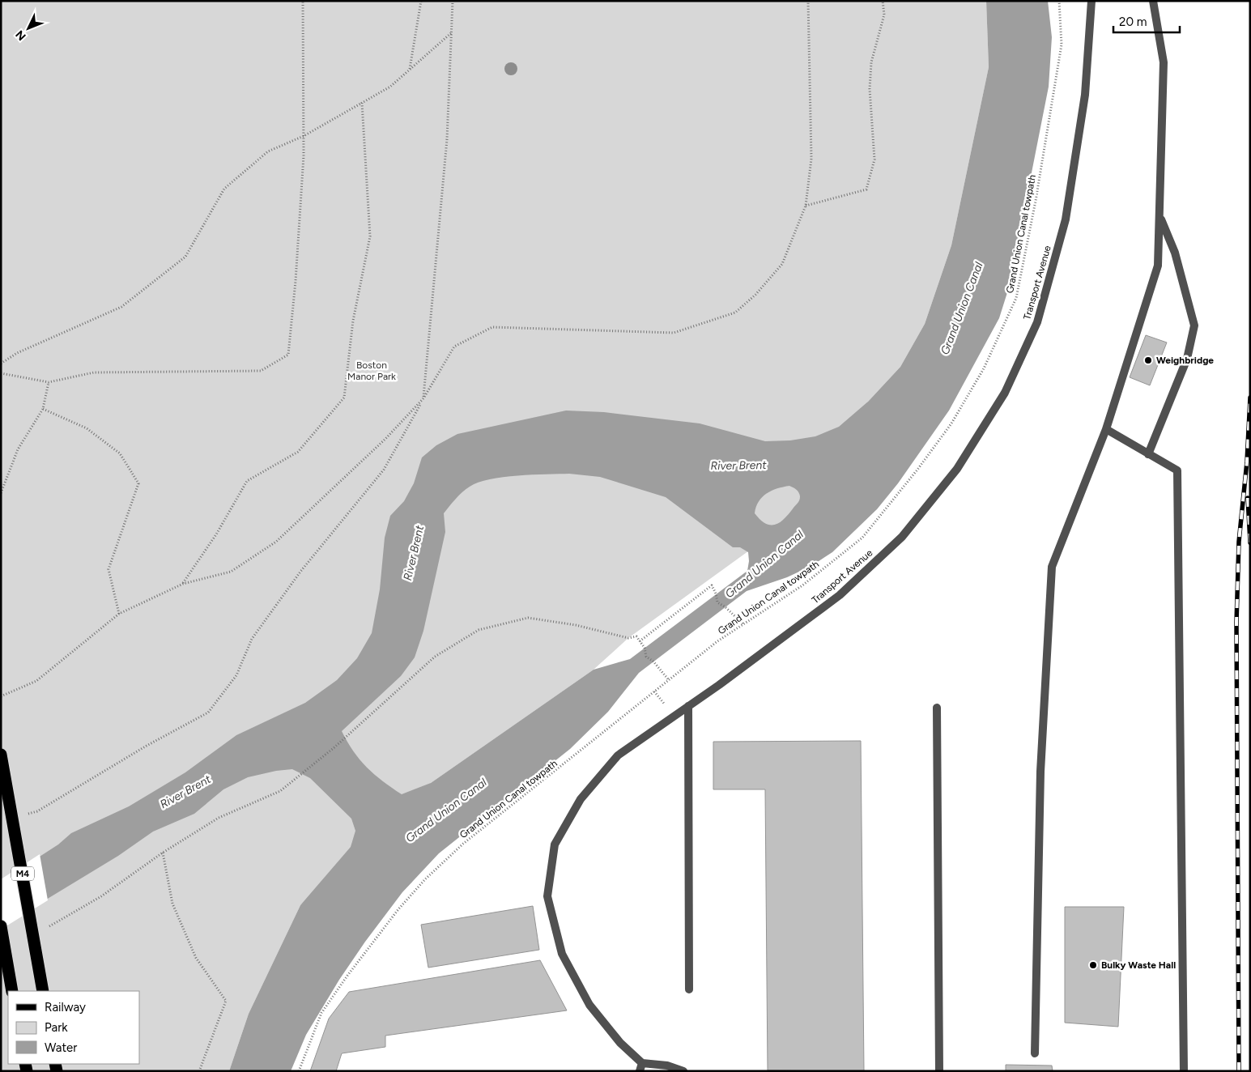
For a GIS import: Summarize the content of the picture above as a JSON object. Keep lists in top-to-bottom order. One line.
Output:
{"streets":{"highway":["M4"],"lane":["Transport Avenue"],"path":["Grand Union Canal towpath"]},"water":["Grand Union Canal","River Brent"],"parks":["Boston Manor Park"],"places":["Weighbridge","Bulky Waste Hall"],"legend":["Railway","Park","Water"],"scale_bar":"20 m","north":"bottom left"}
